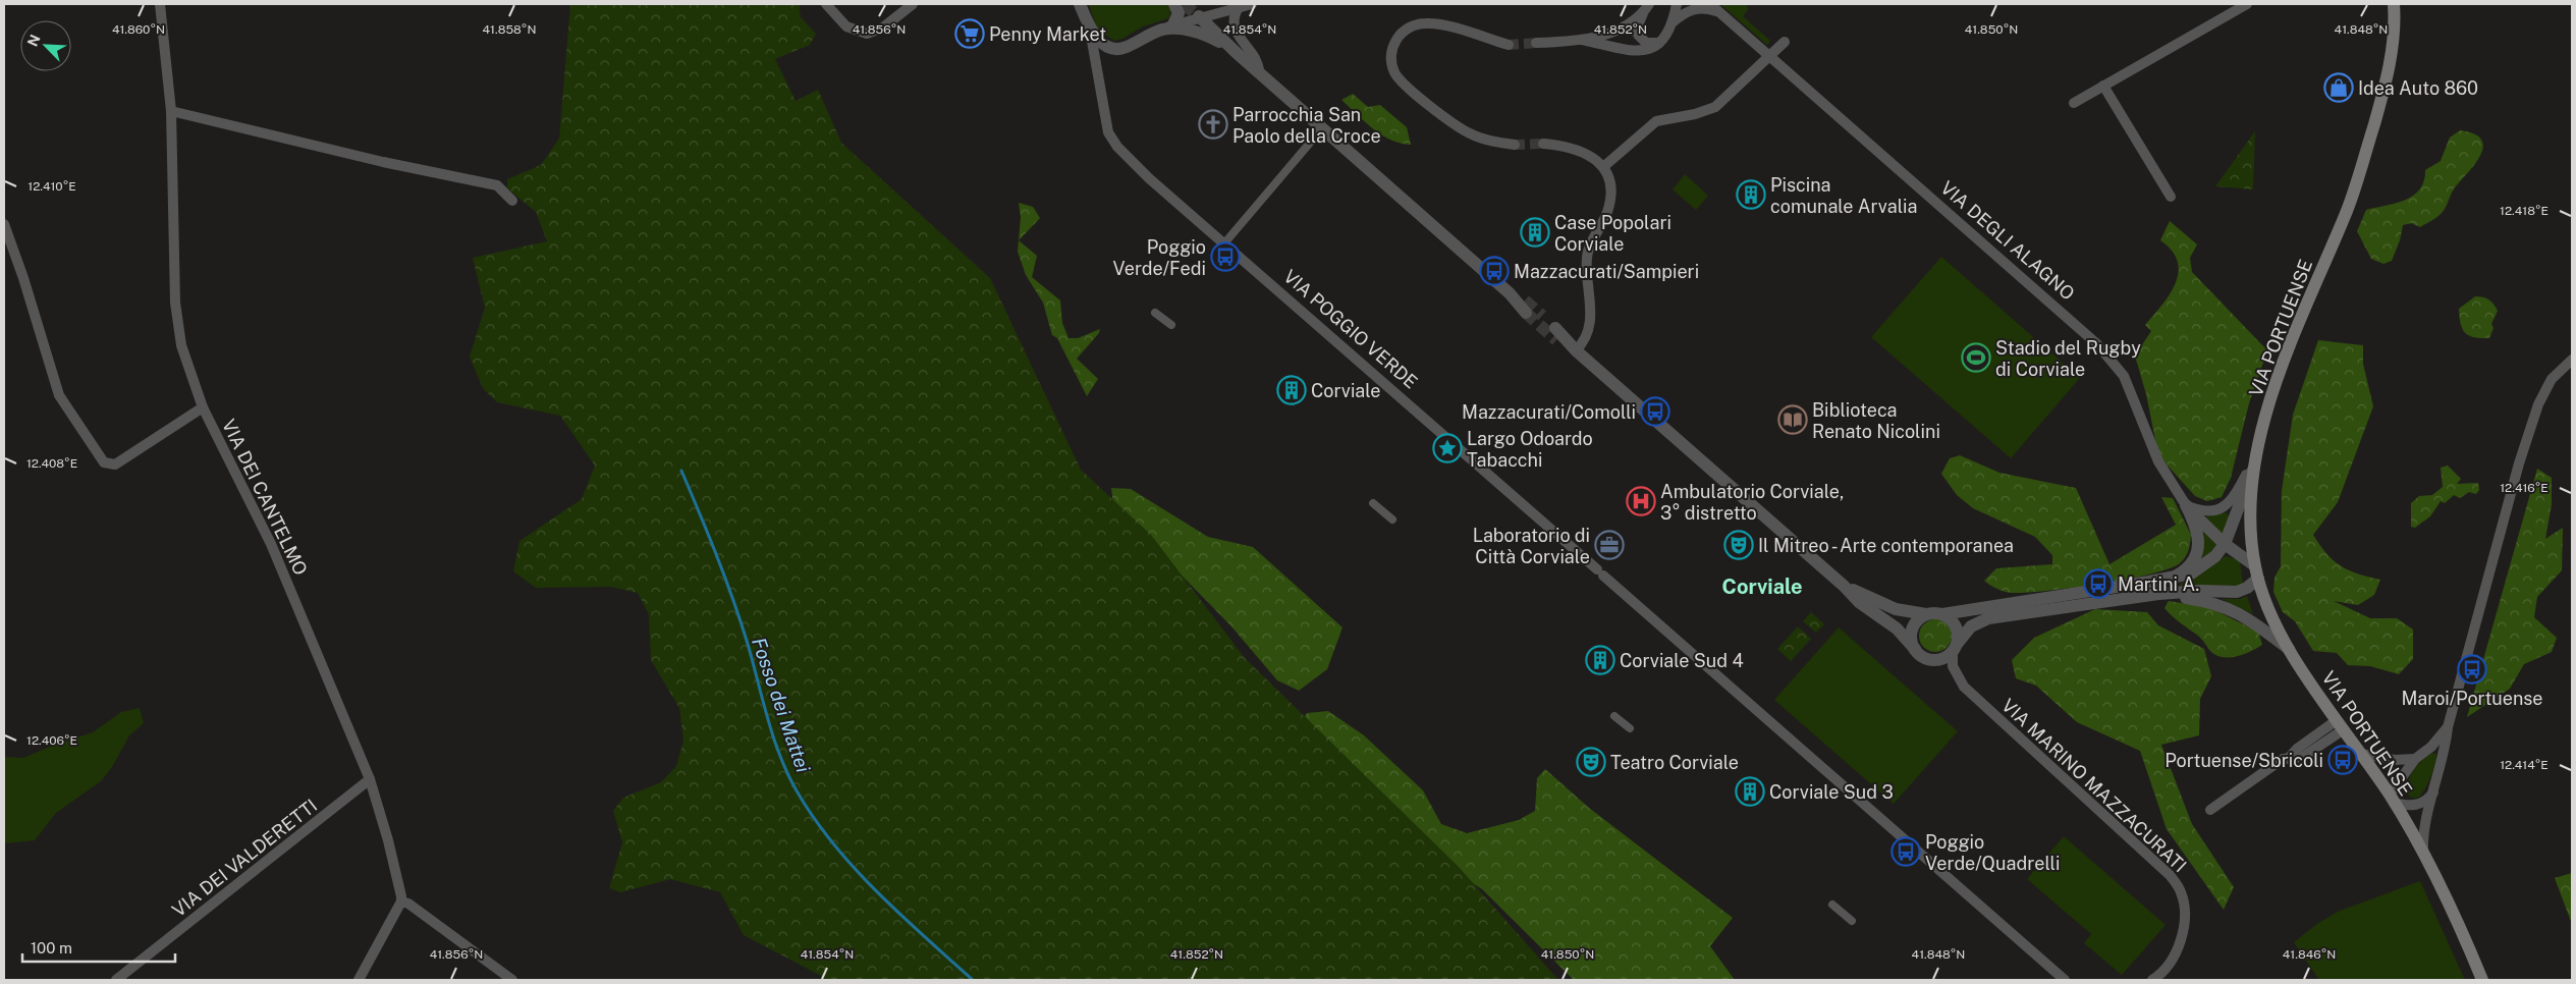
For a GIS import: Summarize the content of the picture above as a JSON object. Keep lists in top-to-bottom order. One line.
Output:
{"streets":{"main road":["VIA PORTUENSE"],"street":["VIA DEGLI ALAGNO","VIA POGGIO VERDE","VIA DEI CANTELMO","VIA MARINO MAZZACURATI","VIA DEI VALDERETTI"]},"crossings":[["VIA DEGLI ALAGNO","VIA PORTUENSE"],["VIA DEI CANTELMO","VIA DEI VALDERETTI"]],"districts":["Corviale"],"water":["Fosso dei Mattei"],"places":{"supermarket":["Penny Market"],"shop":["Idea Auto 860"],"church":["Parrocchia San Paolo della Croce"],"building":["Piscina comunale Arvalia","Case Popolari Corviale","Corviale","Corviale Sud 4","Corviale Sud 3"],"bus stop":["Poggio Verde/Fedi","Mazzacurati/Sampieri","Mazzacurati/Comolli","Martini A.","Maroi/Portuense","Portuense/Sbricoli","Poggio Verde/Quadrelli"],"sports":["Stadio del Rugby di Corviale"],"library":["Biblioteca Renato Nicolini"],"place":["Largo Odoardo Tabacchi"],"hospital":["Ambulatorio Corviale, 3° distretto"],"office":["Laboratorio di Città Corviale"],"theatre":["Il Mitreo - Arte contemporanea","Teatro Corviale"]},"scale_bar":"100 m","north":"top left","coordinates":["41.860°N","41.858°N","41.856°N","41.854°N","41.852°N","41.850°N","41.848°N","12.410°E","12.418°E","12.408°E","12.416°E","12.406°E","12.414°E","41.846°N"]}
